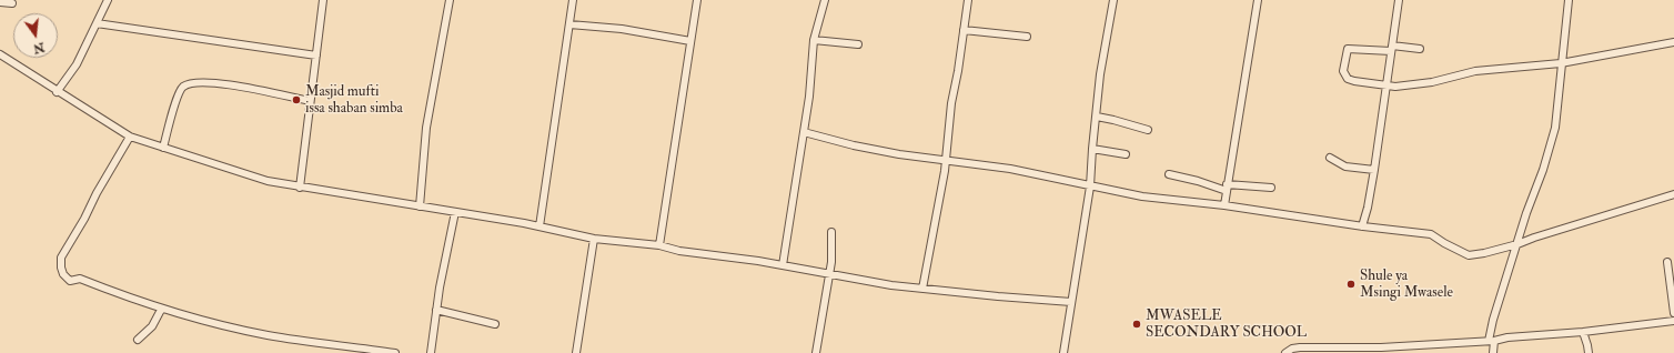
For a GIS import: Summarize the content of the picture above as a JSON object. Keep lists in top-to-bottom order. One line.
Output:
{"places":["Masjid mufti issa shaban simba","Shule ya Msingi Mwasele","MWASELE SECONDARY SCHOOL"],"north":"bottom"}
